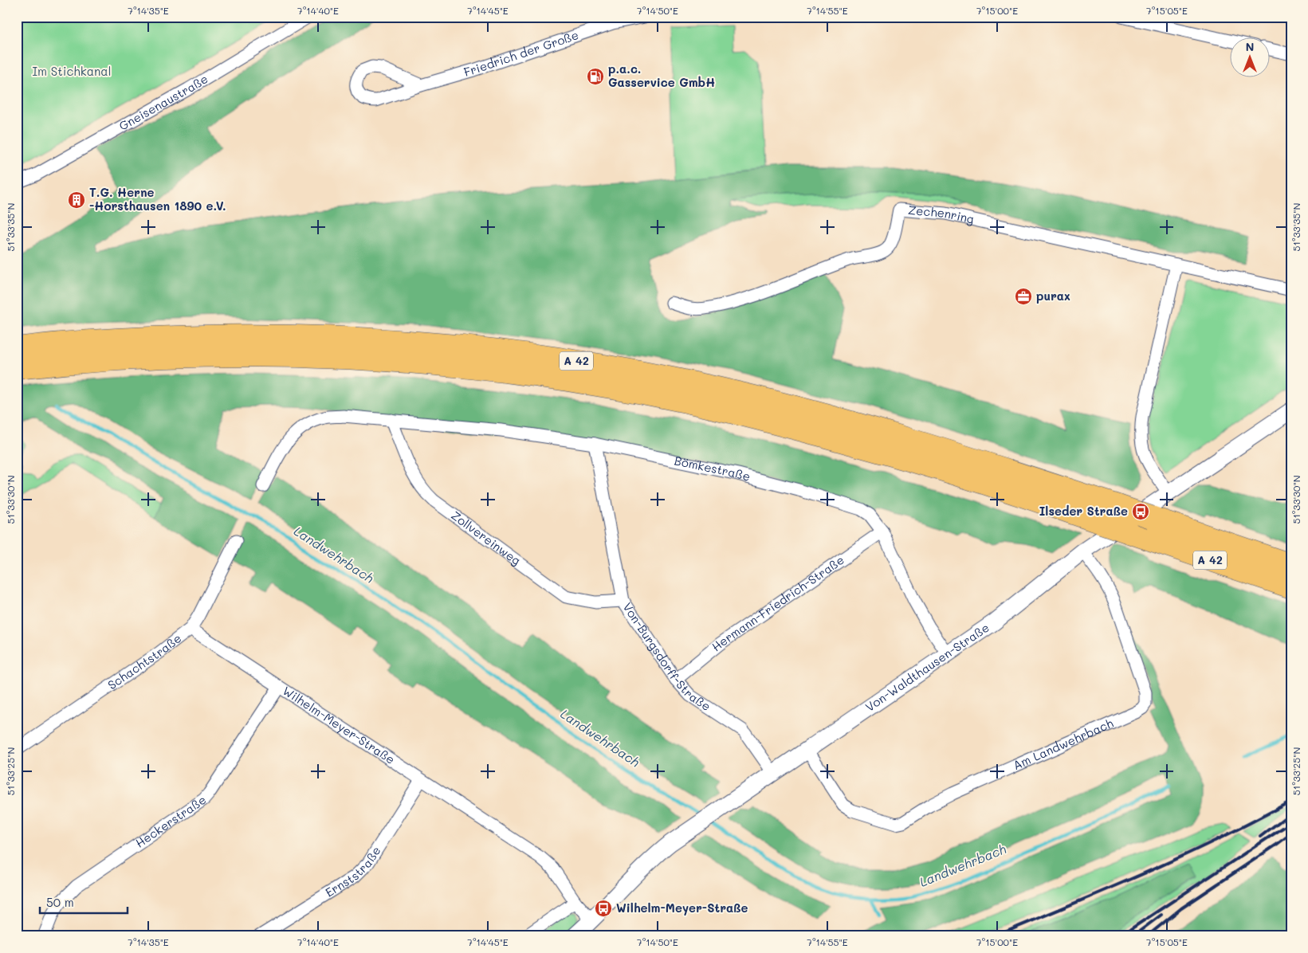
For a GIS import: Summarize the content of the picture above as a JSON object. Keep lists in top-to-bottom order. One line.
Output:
{"streets":{"highway":["A 42"],"street":["Friedrich der Große","Gneisenaustraße","Zechenring","Bömkestraße","Zollvereinweg","Hermann-Friedrich-Straße","Von-Burgsdorff-Straße","Schachtstraße","Von-Waldthausen-Straße","Wilhelm-Meyer-Straße","Am Landwehrbach","Heckerstraße","Ernststraße"]},"crossings":[["Bömkestraße","Zollvereinweg"],["Bömkestraße","Hermann-Friedrich-Straße"],["Bömkestraße","Von-Burgsdorff-Straße"],["Bömkestraße","Von-Waldthausen-Straße"],["Zollvereinweg","Von-Burgsdorff-Straße"],["Hermann-Friedrich-Straße","Von-Burgsdorff-Straße"],["Von-Burgsdorff-Straße","Von-Waldthausen-Straße"],["Schachtstraße","Wilhelm-Meyer-Straße"],["Von-Waldthausen-Straße","Wilhelm-Meyer-Straße"],["Von-Waldthausen-Straße","Am Landwehrbach"],["Wilhelm-Meyer-Straße","Heckerstraße"],["Wilhelm-Meyer-Straße","Ernststraße"]],"water":["Landwehrbach"],"parks":["Im Stichkanal"],"places":{"fuel station":["p.a.c. Gasservice GmbH"],"building":["T.G. Herne -Horsthausen 1890 e.V."],"office":["purax"],"bus stop":["Ilseder Straße","Wilhelm-Meyer-Straße"]},"scale_bar":"50 m","north":"top","coordinates":["7°14'35\"E","7°14'40\"E","7°14'45\"E","7°14'50\"E","7°14'55\"E","7°15'00\"E","7°15'05\"E","51°33'35\"N","51°33'30\"N","51°33'25\"N"]}
